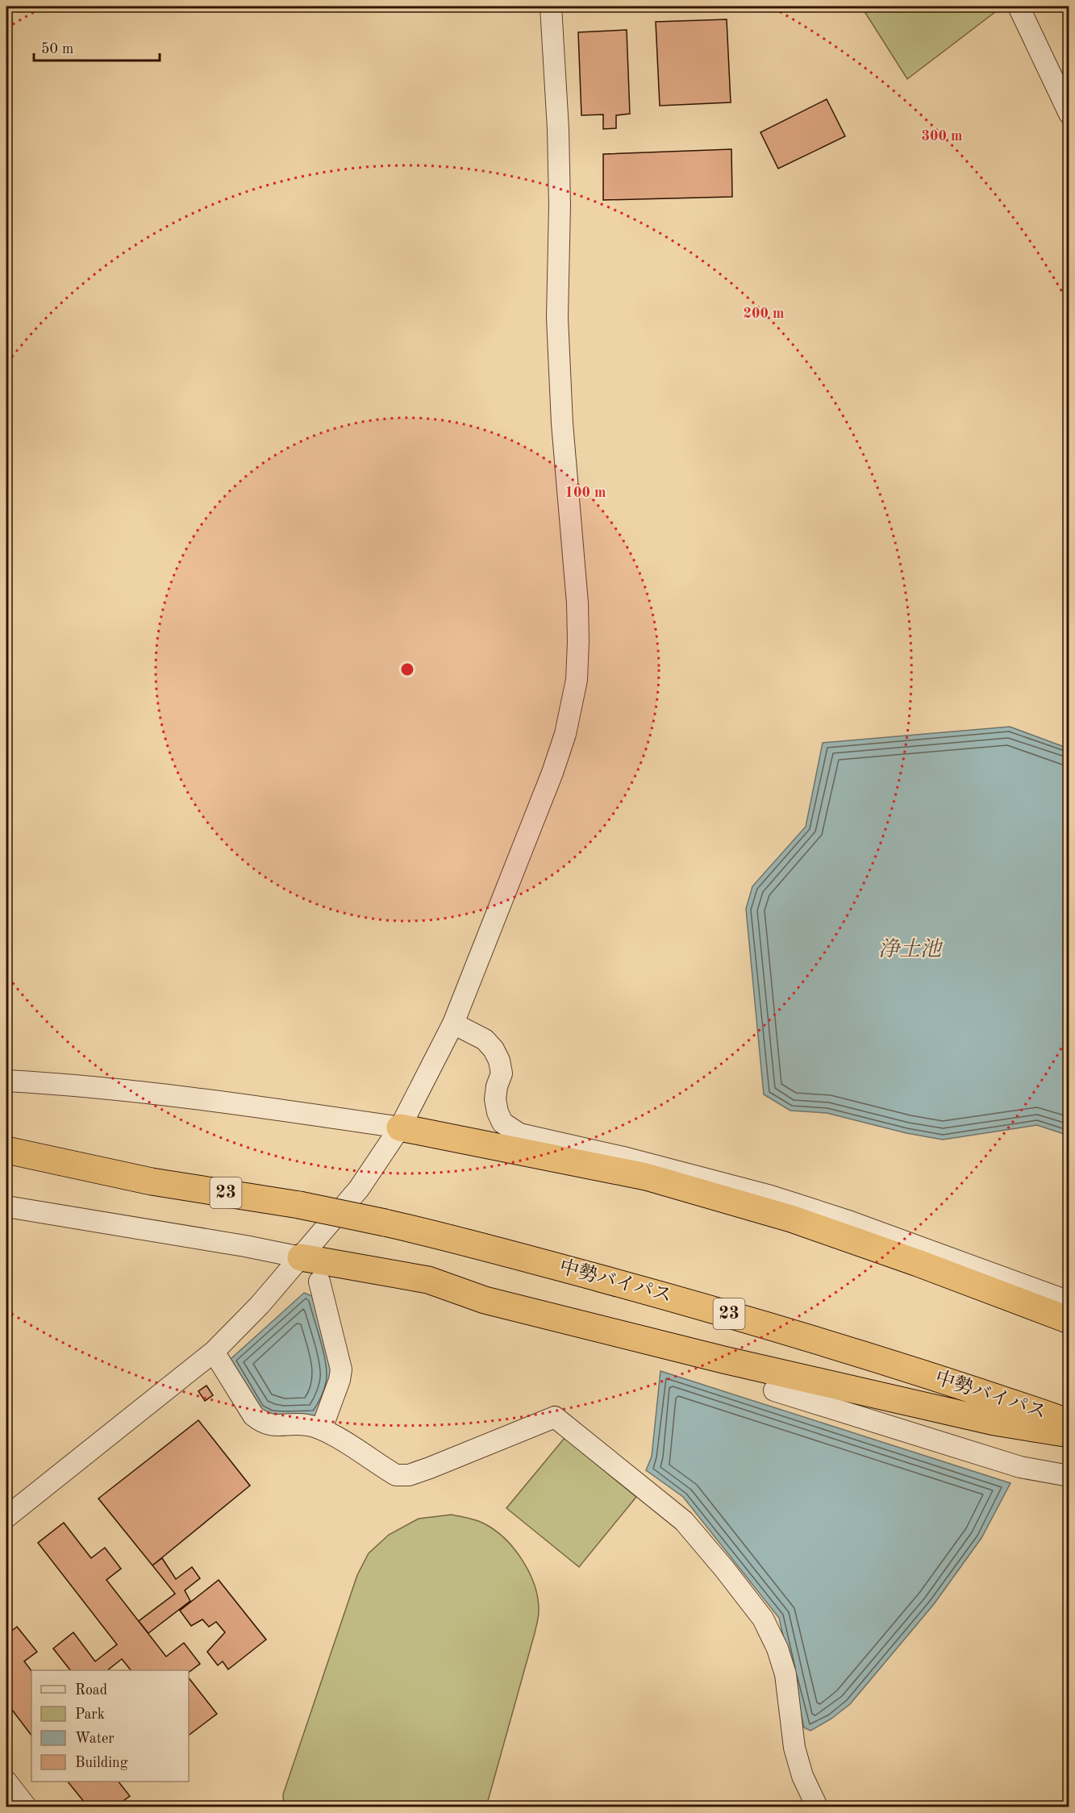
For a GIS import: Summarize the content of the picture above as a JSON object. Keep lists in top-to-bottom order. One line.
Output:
{"streets":{"highway":["23","中勢バイパス"]},"water":["浄土池"],"legend":["Road","Park","Water","Building"],"scale_bar":"50 m","rings":["300 m","200 m","100 m"]}
